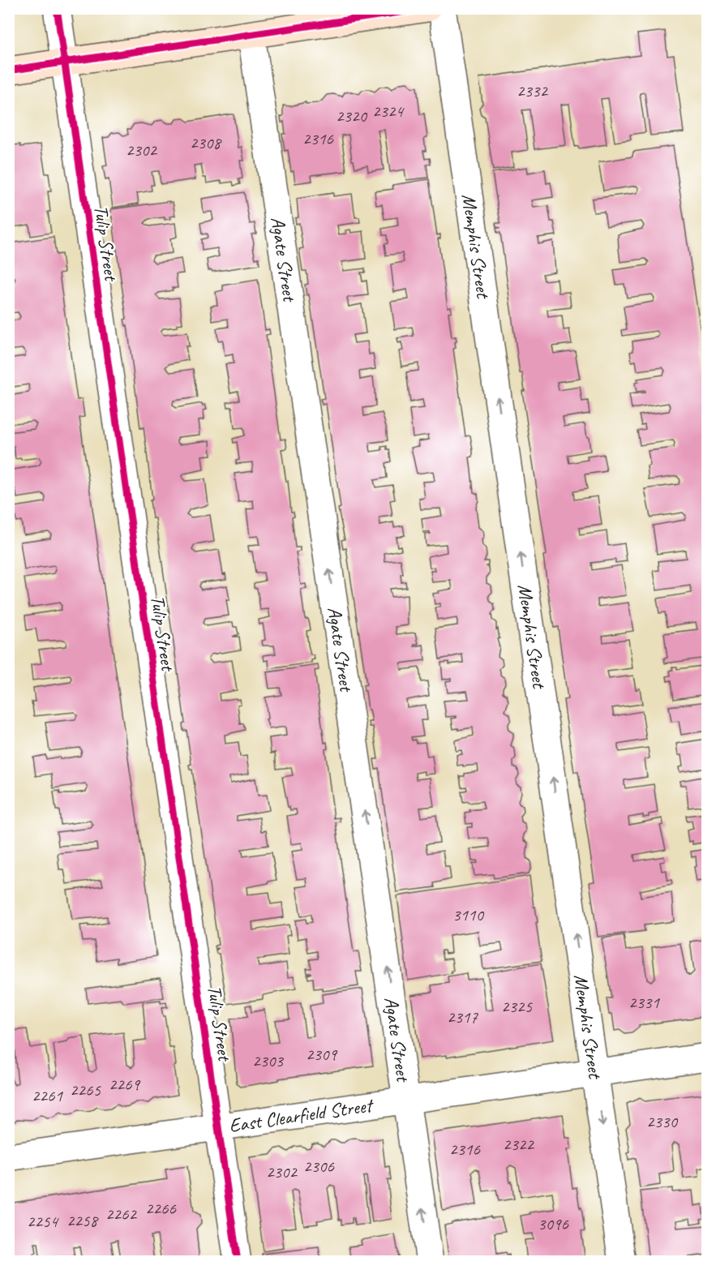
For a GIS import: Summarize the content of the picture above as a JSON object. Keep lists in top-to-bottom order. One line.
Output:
{"streets":{"street":["Tulip Street","Memphis Street","Agate Street","East Clearfield Street"]},"crossings":[["Tulip Street","East Clearfield Street"],["Memphis Street","East Clearfield Street"],["Agate Street","East Clearfield Street"]],"one_way":["Agate Street"],"house_numbers":["2332","2324","2320","2316","2308","2302","3110","2331","2325","2317","2309","2303","2269","2265","2261","2330","2322","2316","2306","2302","2266","2262","2258","2254","3096"]}
